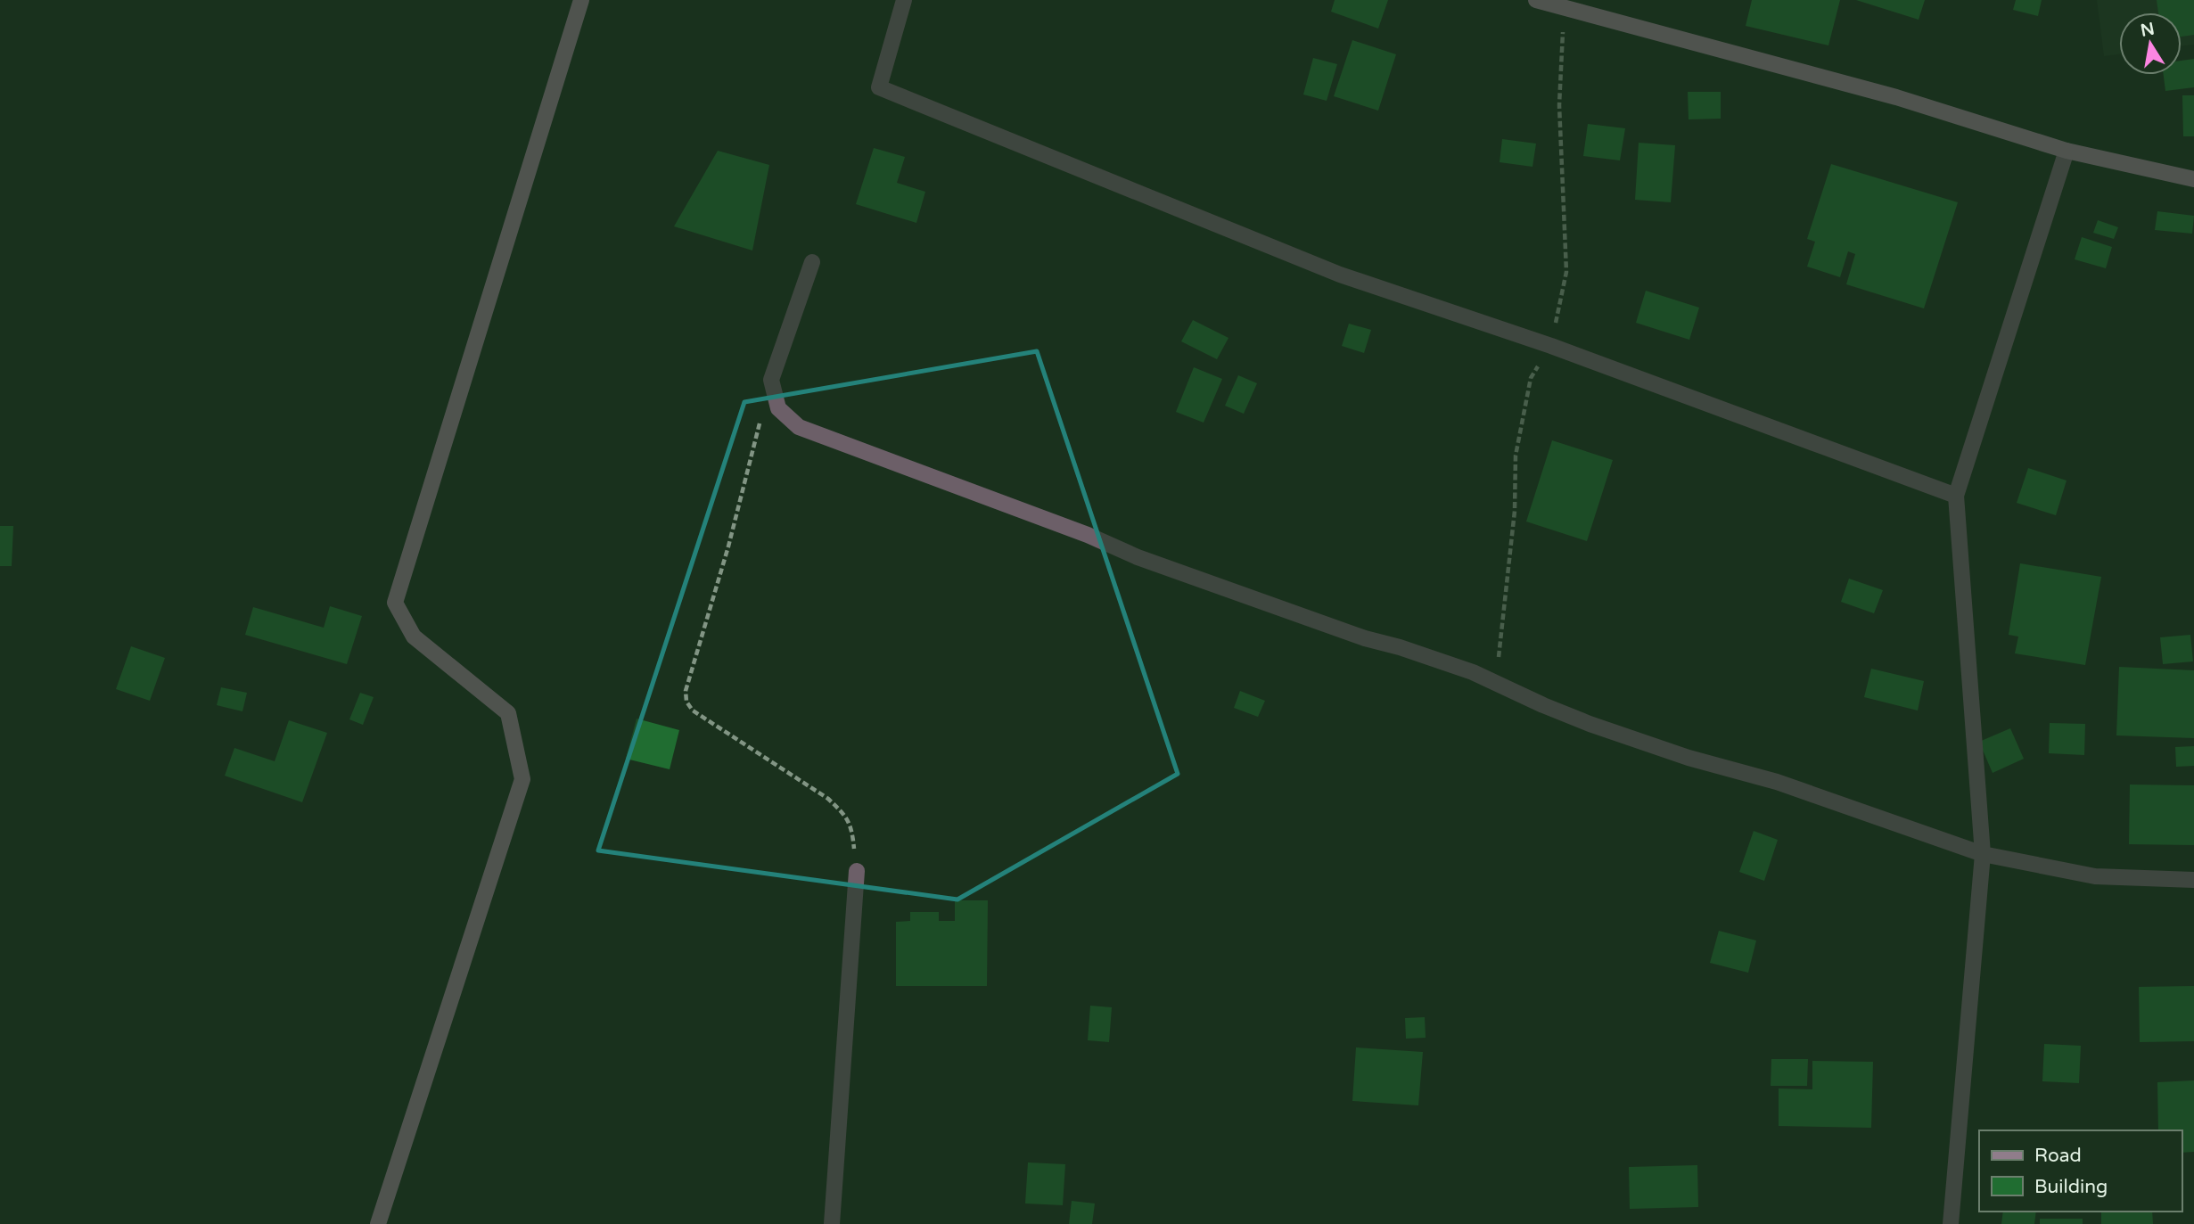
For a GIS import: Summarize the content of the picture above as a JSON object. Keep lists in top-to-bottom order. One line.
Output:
{"legend":["Road","Building"],"north":"top"}
